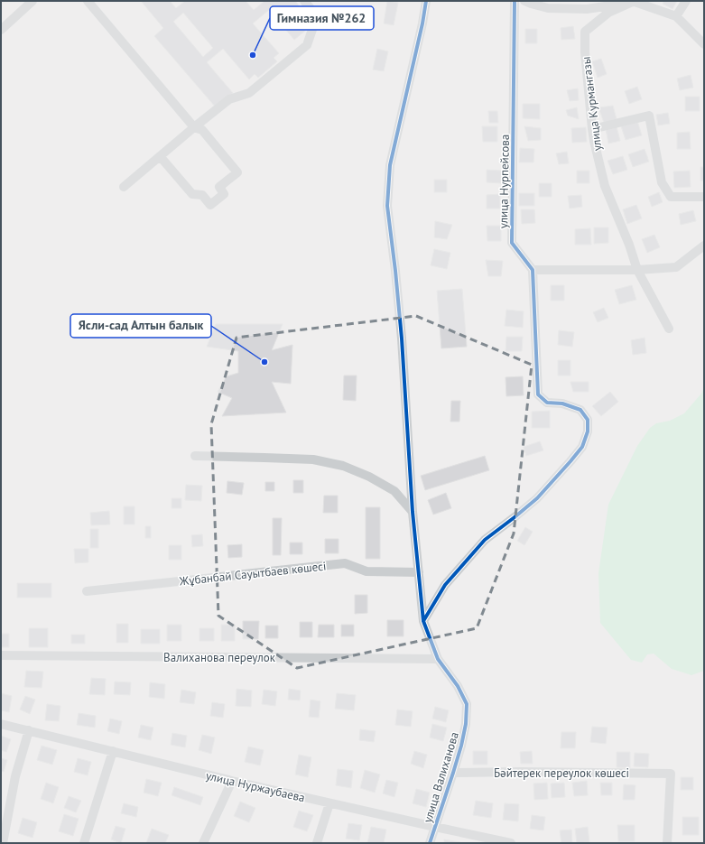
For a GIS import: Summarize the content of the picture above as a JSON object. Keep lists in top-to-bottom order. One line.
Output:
{"streets":{"street":["улица Курмангазы","улица Нурпейсова","Жұбанбай Сауытбаев көшесі","Валиханова переулок","Бәйтерек переулок көшесі","улица Валиханова","улица Нуржаубаева"]},"crossings":[["Жұбанбай Сауытбаев көшесі","улица Валиханова"],["Валиханова переулок","улица Валиханова"],["Бәйтерек переулок көшесі","улица Валиханова"],["улица Валиханова","улица Нуржаубаева"]],"places":["Гимназия №262","Ясли-сад Алтын балык"]}
